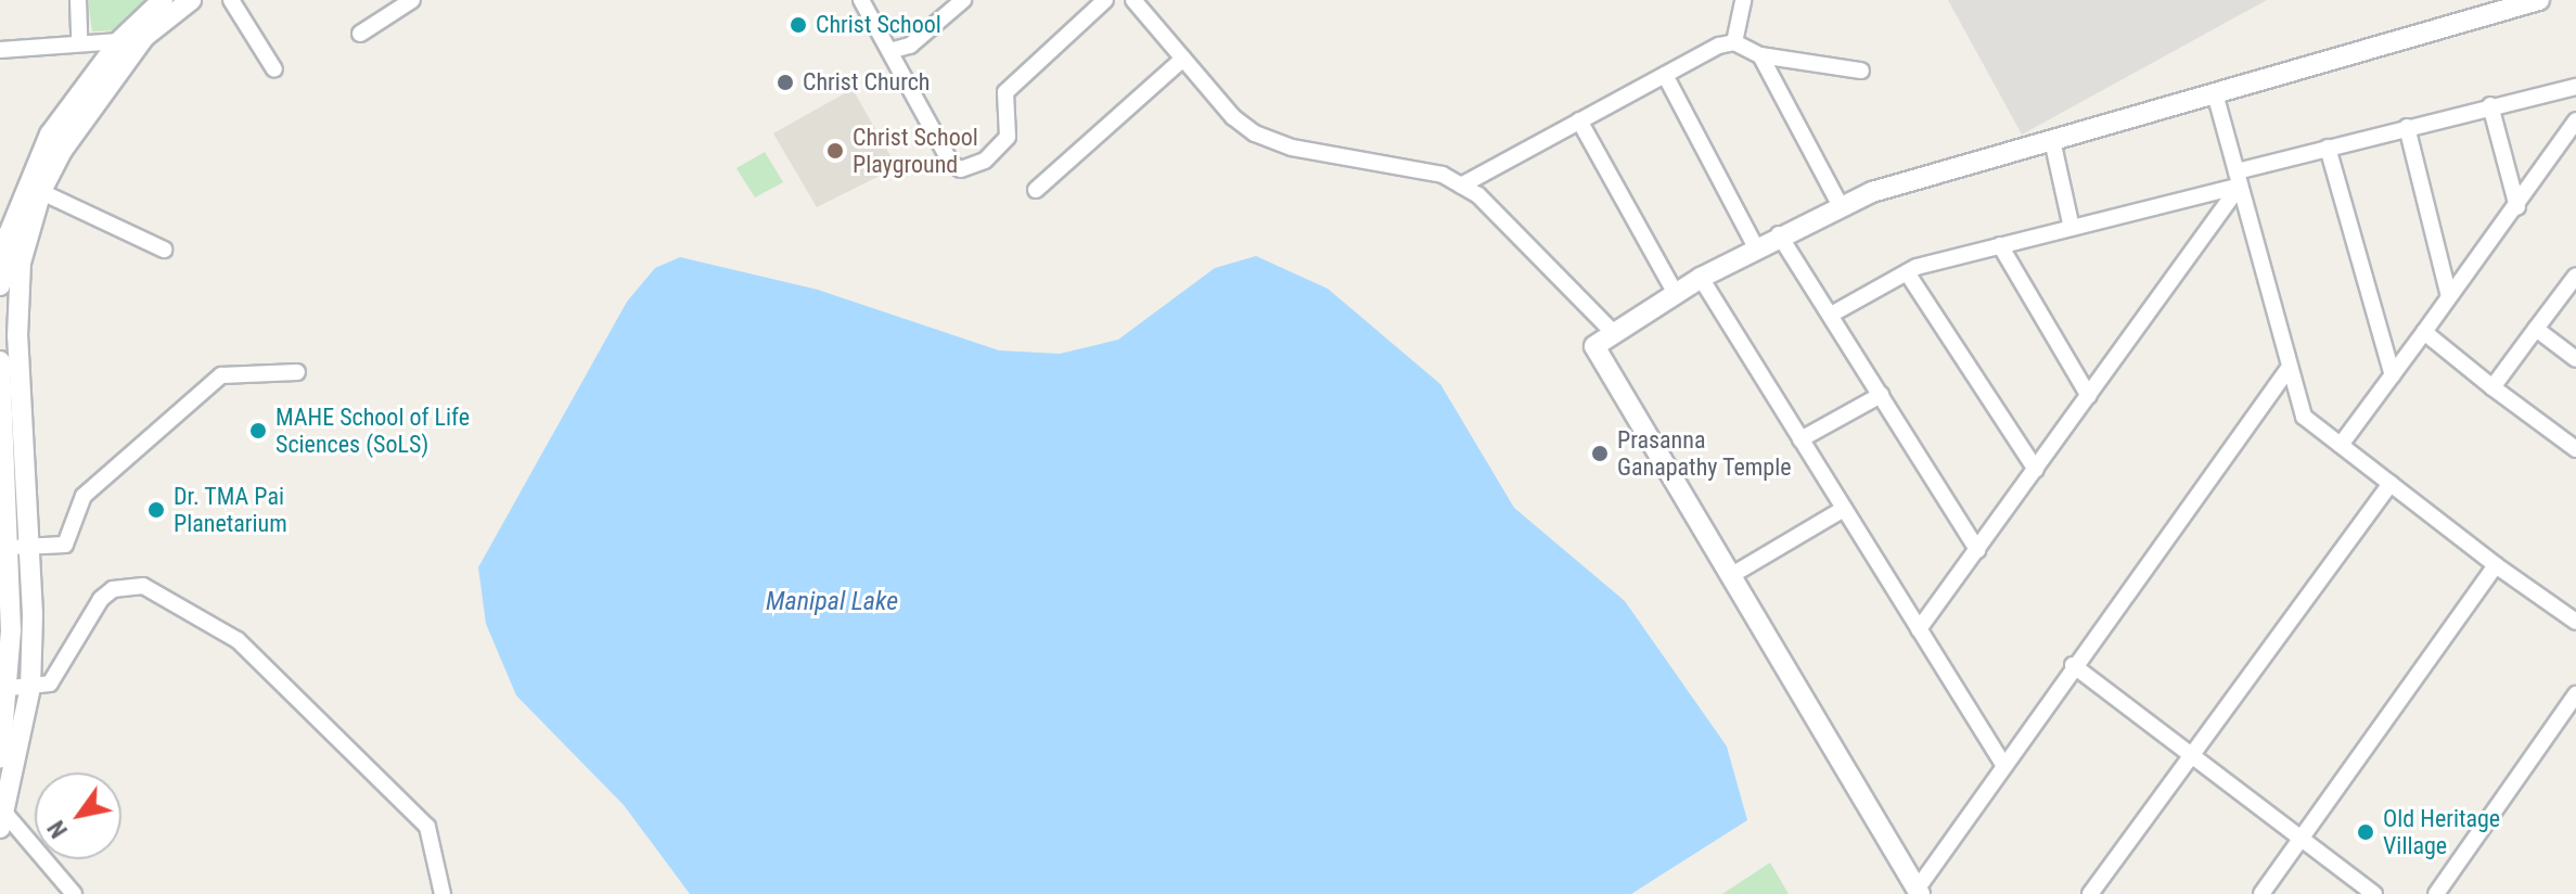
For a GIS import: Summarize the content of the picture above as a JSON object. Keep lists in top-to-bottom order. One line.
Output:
{"water":["Manipal Lake"],"places":["Christ School","Christ Church","Christ School Playground","MAHE School of Life Sciences (SoLS)","Prasanna Ganapathy Temple","Dr. TMA Pai Planetarium","Old Heritage Village"],"north":"bottom left"}
